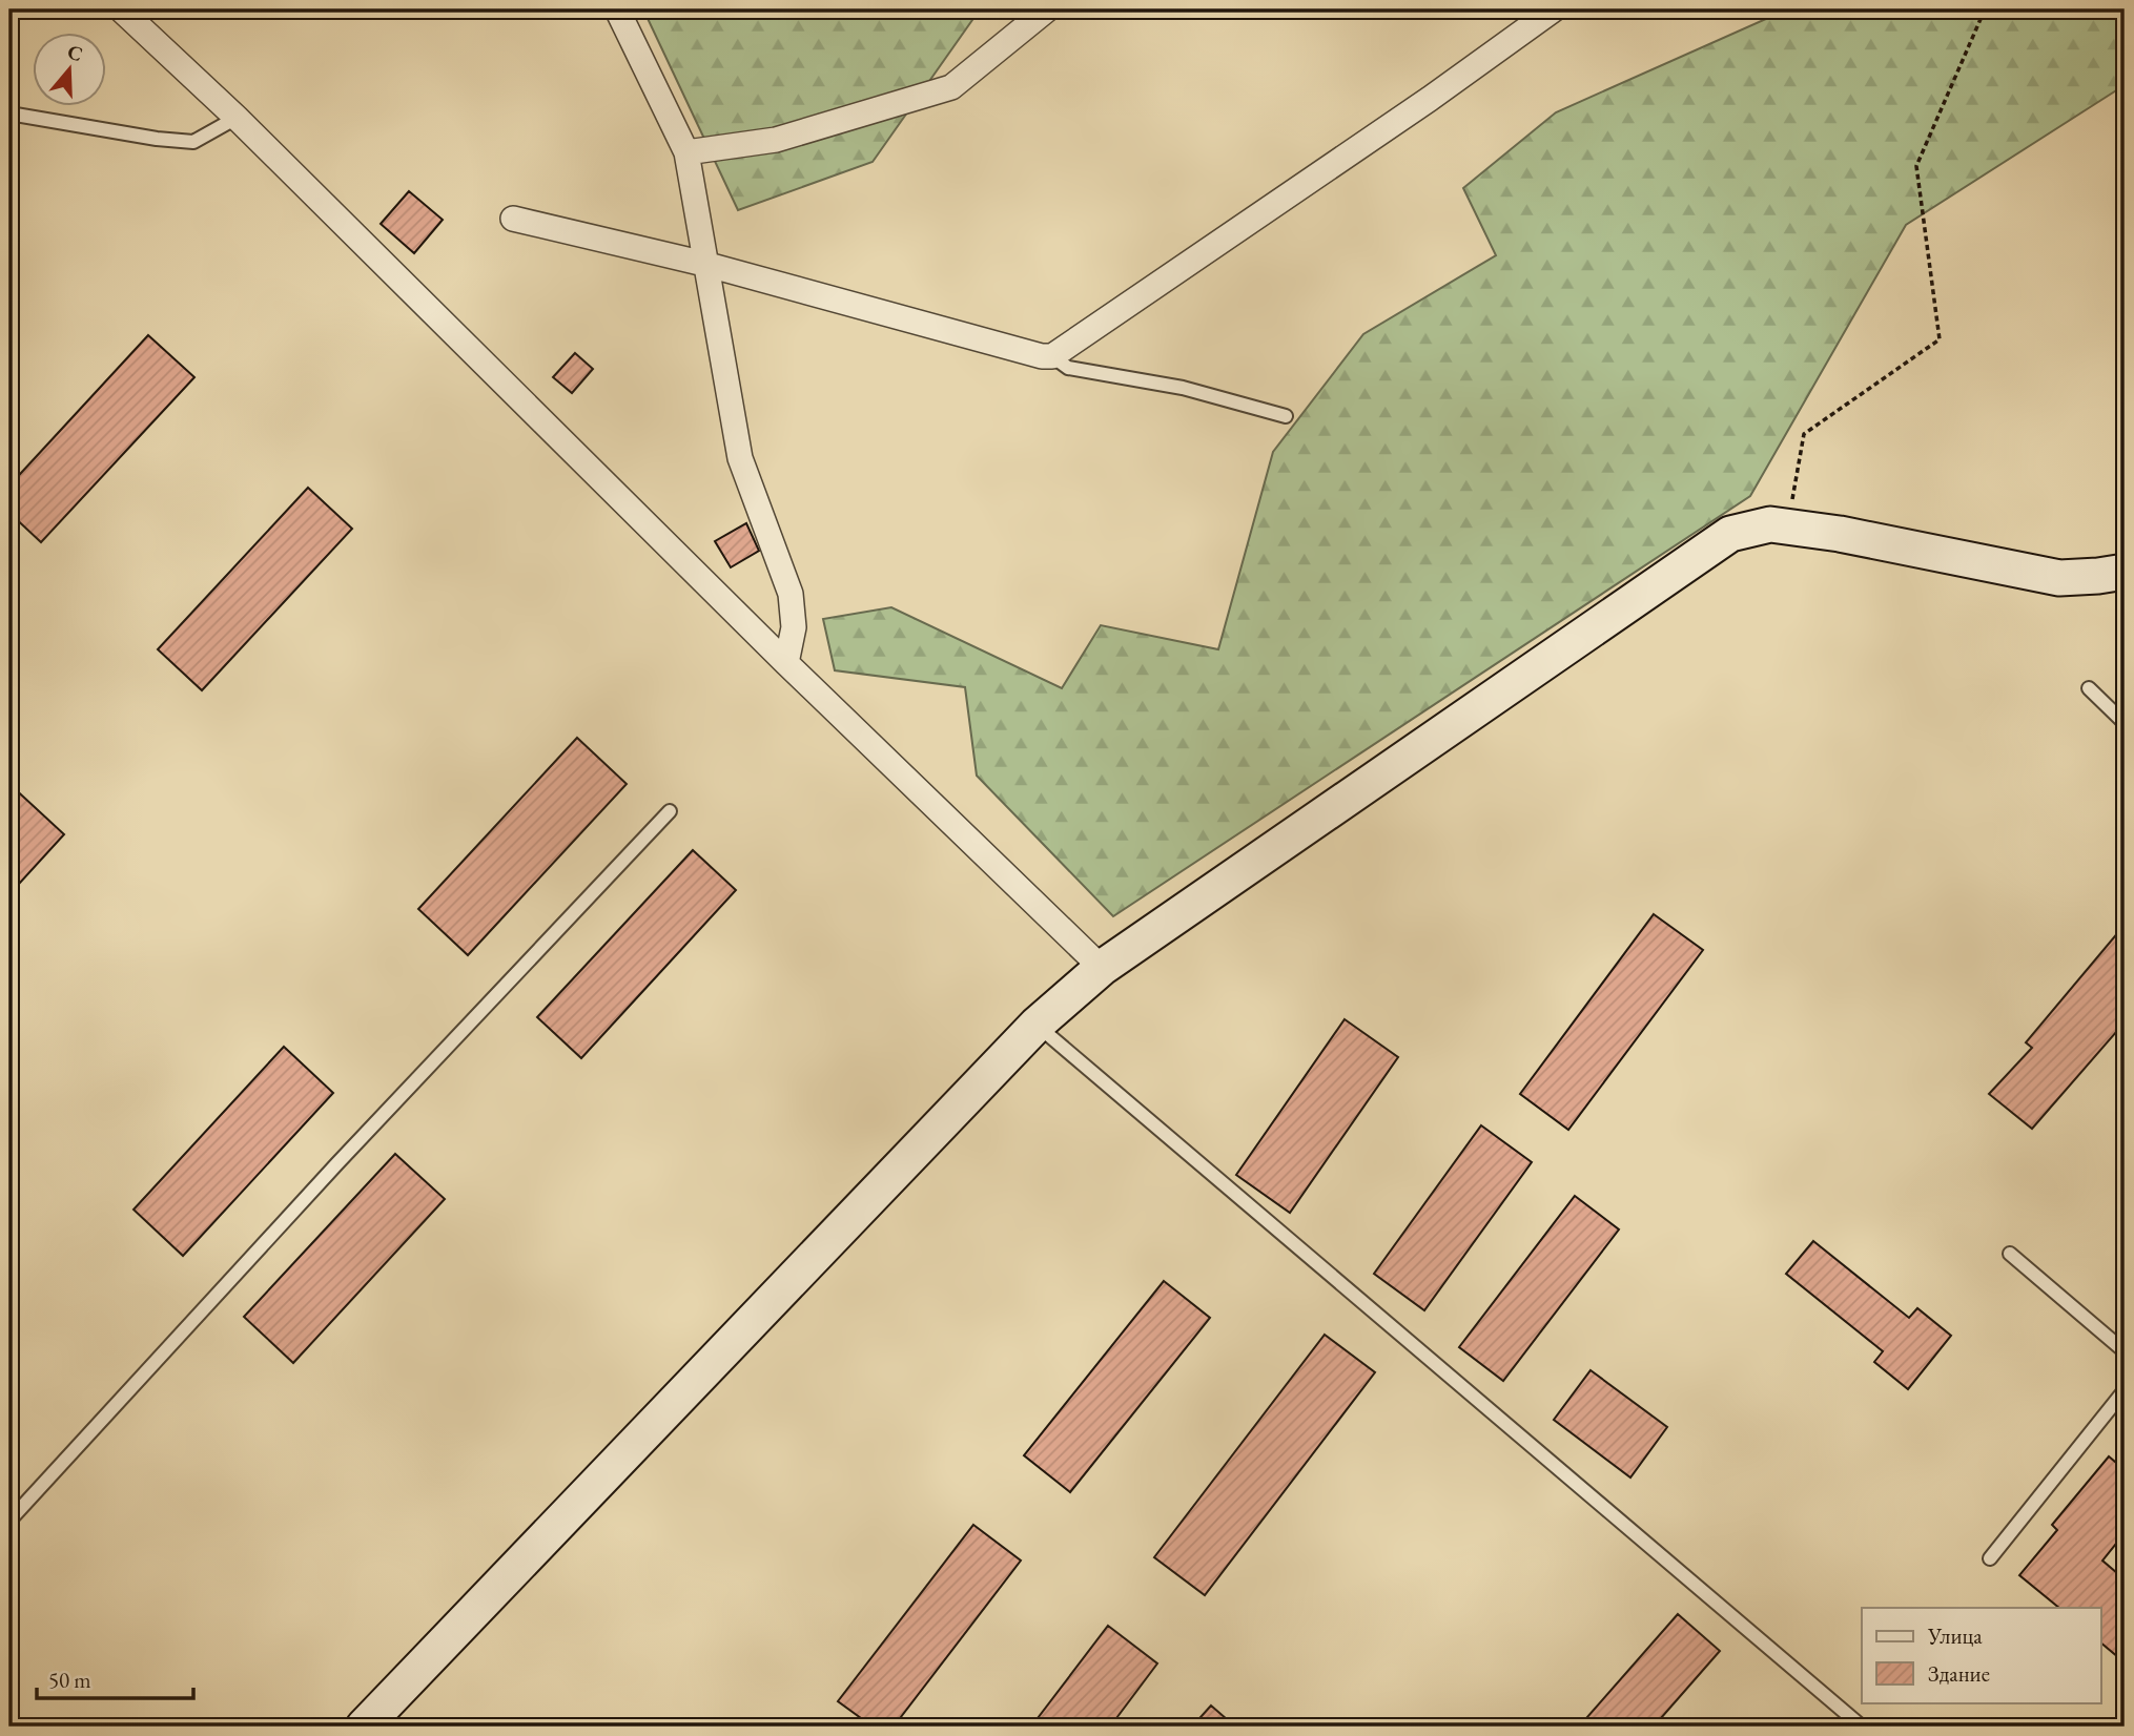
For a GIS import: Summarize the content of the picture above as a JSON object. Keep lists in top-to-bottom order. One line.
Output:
{"legend":["Улица","Здание"],"scale_bar":"50 m","north":"top"}
